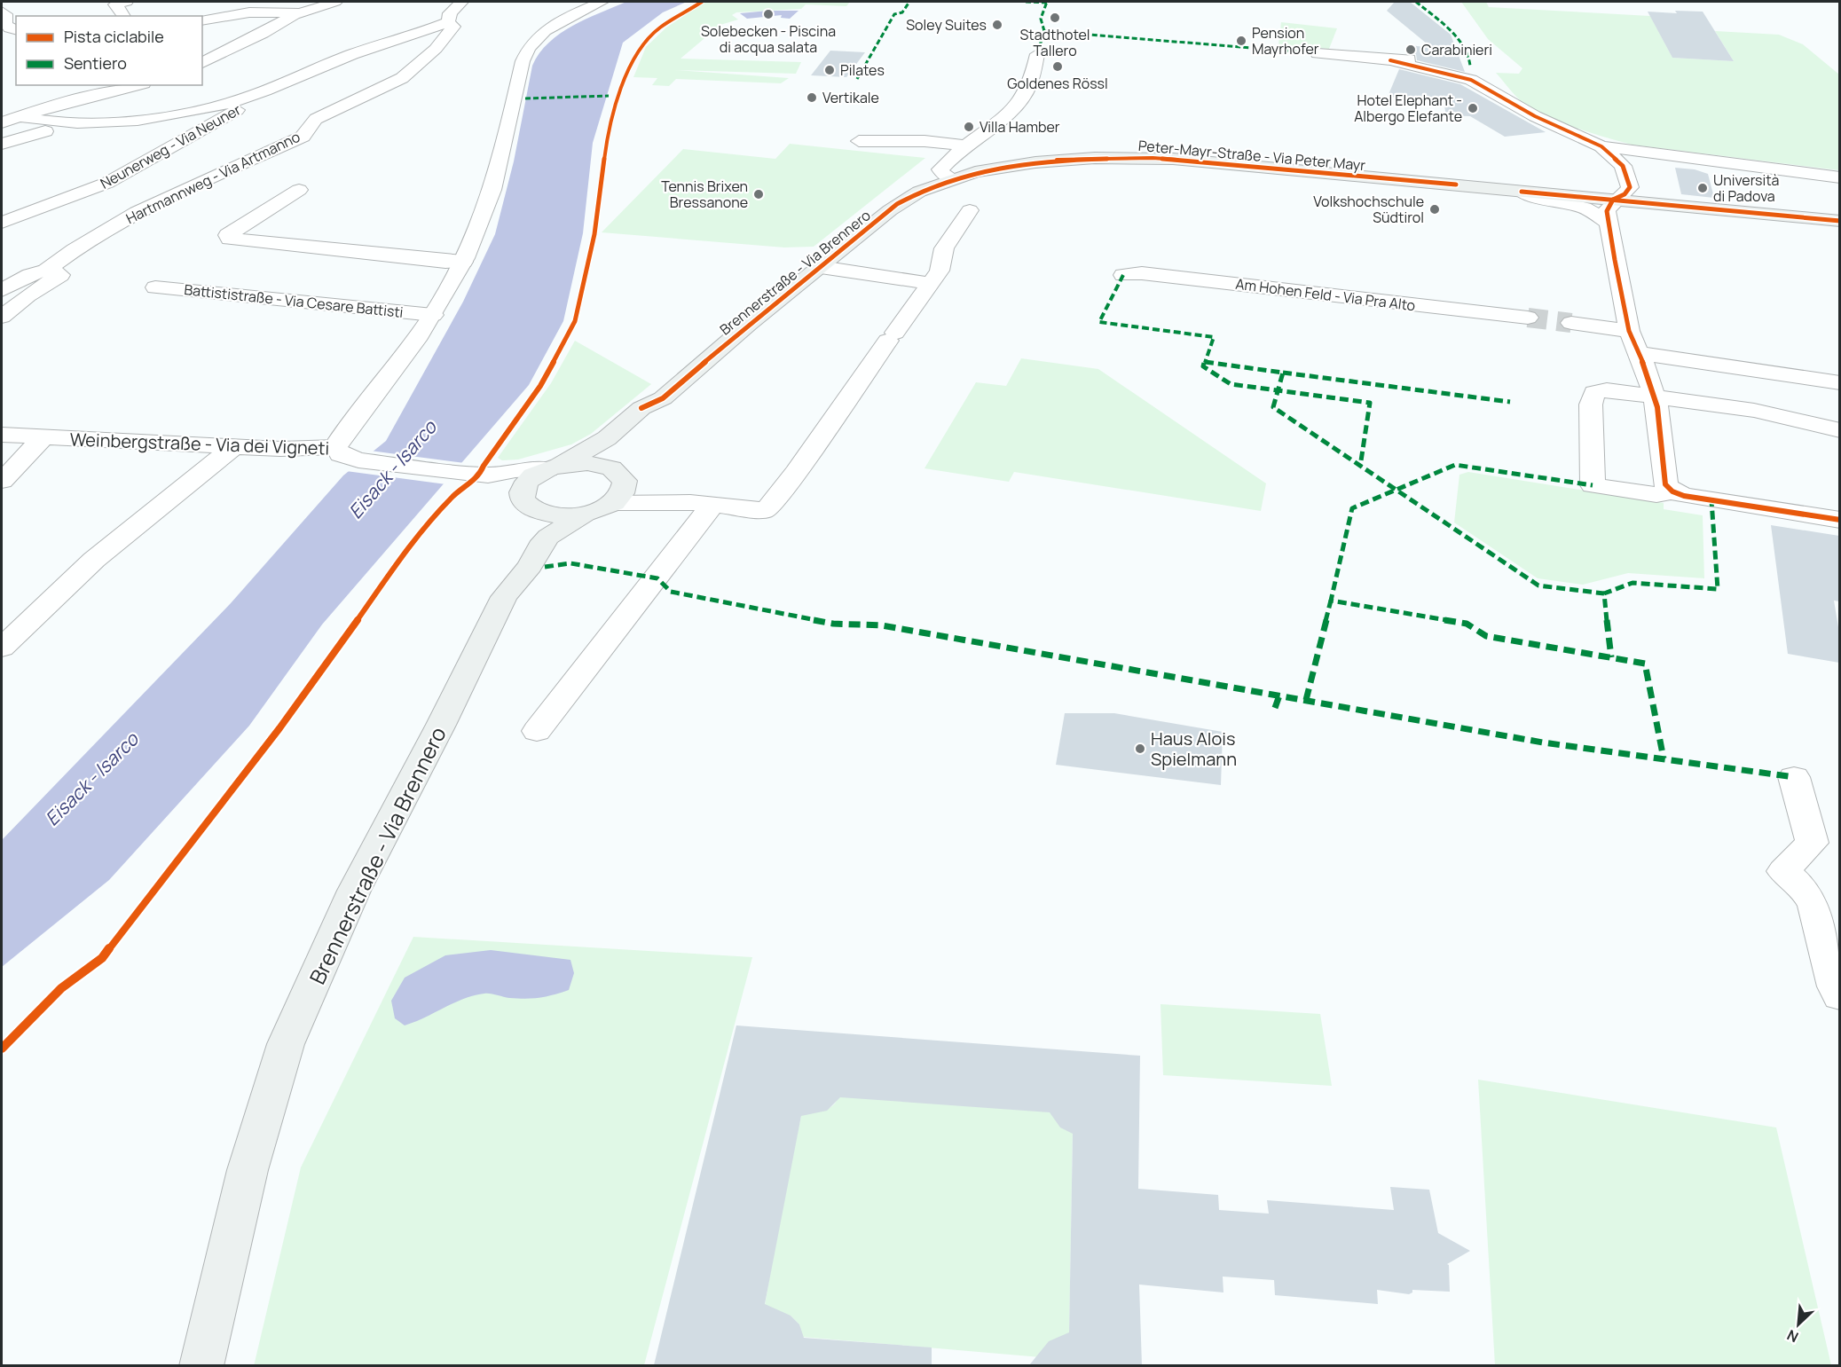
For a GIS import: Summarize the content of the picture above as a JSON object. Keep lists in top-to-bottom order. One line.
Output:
{"streets":{"main road":["Peter-Mayr-Straße - Via Peter Mayr","Brennerstraße - Via Brennero"],"street":["Neunerweg - Via Neuner","Hartmannweg - Via Artmanno","Am Hohen Feld - Via Pra Alto","Battististraße - Via Cesare Battisti","Weinbergstraße - Via dei Vigneti"]},"crossings":[["Neunerweg - Via Neuner","Hartmannweg - Via Artmanno"],["Peter-Mayr-Straße - Via Peter Mayr","Brennerstraße - Via Brennero"],["Brennerstraße - Via Brennero","Weinbergstraße - Via dei Vigneti"],["Battististraße - Via Cesare Battisti","Weinbergstraße - Via dei Vigneti"]],"water":["Eisack - Isarco"],"places":["Solebecken - Piscina di acqua salata","Stadthotel Tallero","Soley Suites","Pension Mayrhofer","Carabinieri","Goldenes Rössl","Pilates","Vertikale","Hotel Elephant - Albergo Elefante","Villa Hamber","Università di Padova","Tennis Brixen Bressanone","Volkshochschule Südtirol","Haus Alois Spielmann"],"legend":["Pista ciclabile","Sentiero"],"north":"bottom left"}
